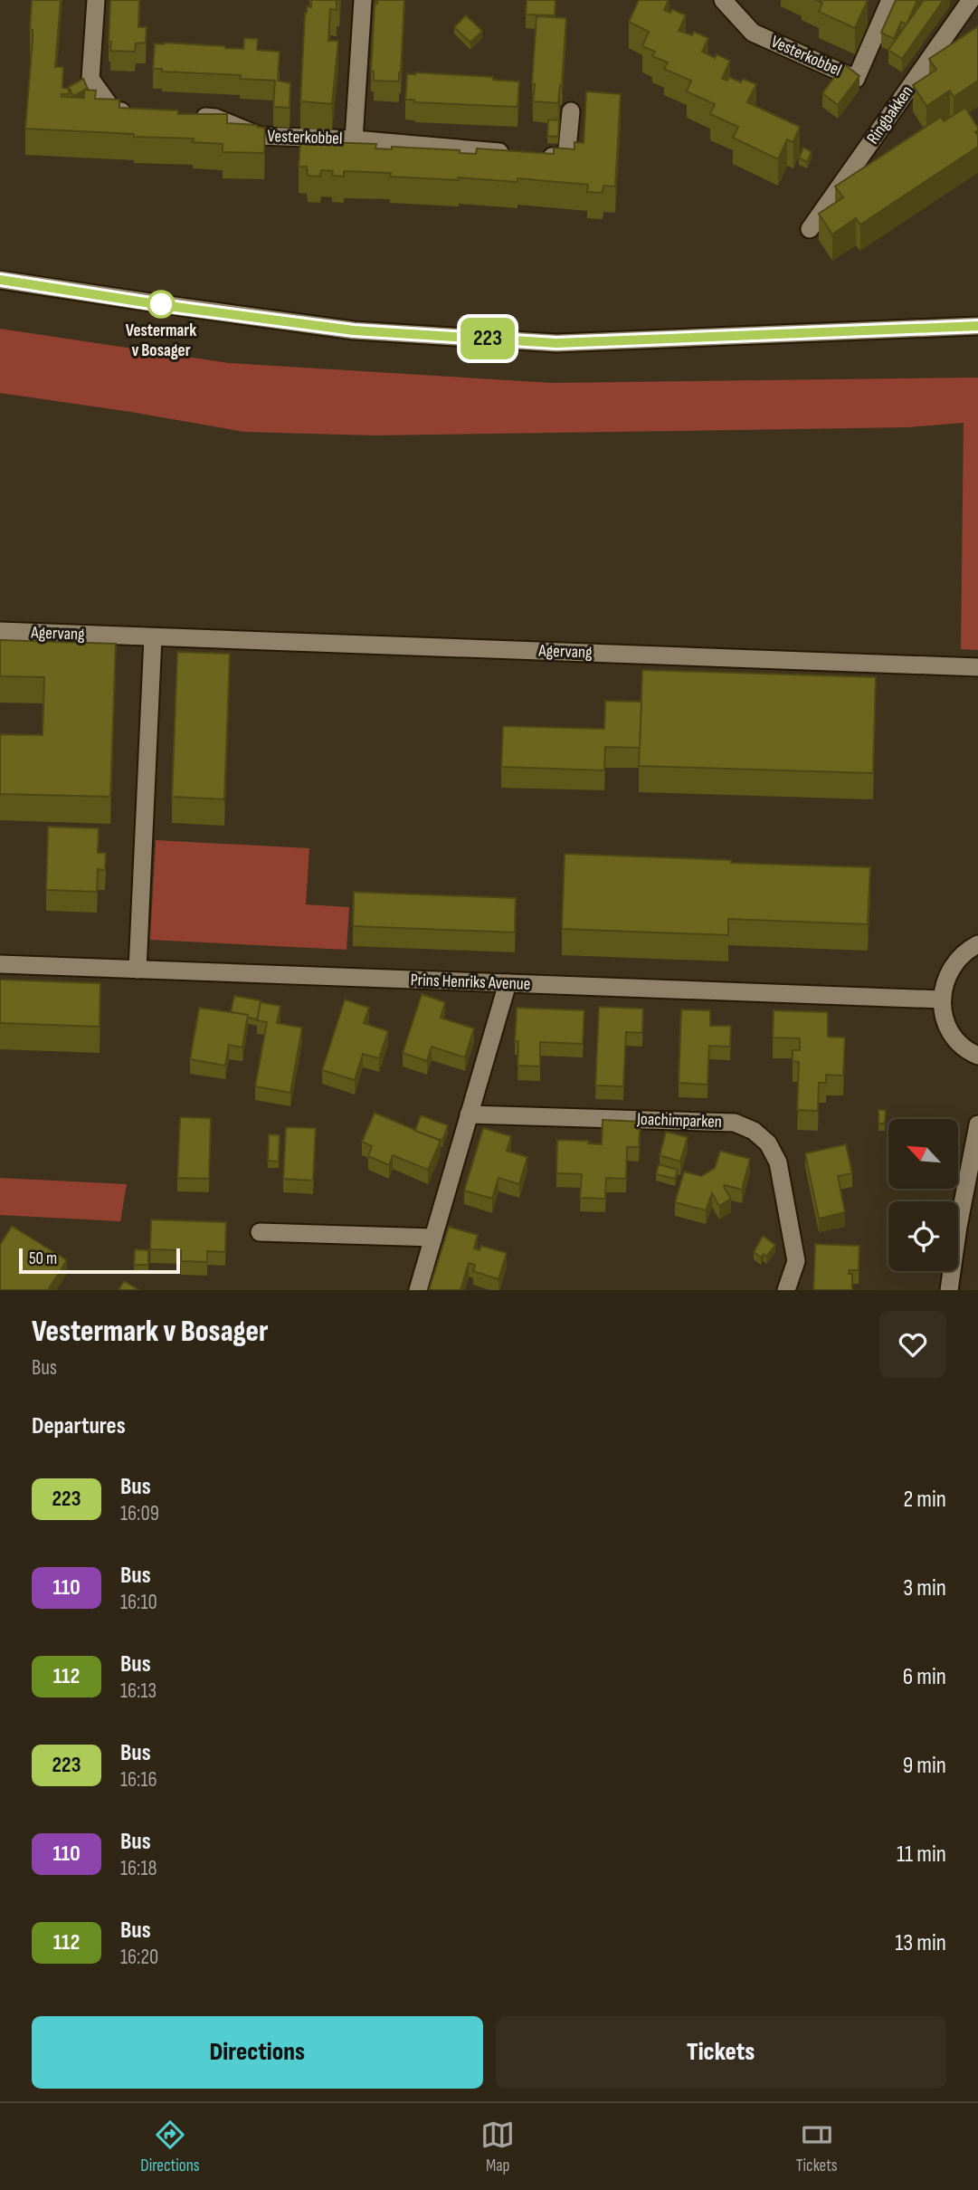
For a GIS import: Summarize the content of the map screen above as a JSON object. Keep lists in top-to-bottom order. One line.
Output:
{"streets":{"street":["Vesterkobbel","Ringbakken","Agervang","Prins Henriks Avenue","Joachimparken"]},"places":["Vestermark v Bosager"],"lines":["bus line 223"],"scale_bar":"50 m","north":"top left","page":{"on_map":"223","scale":"50 m","heading":[["Vestermark v Bosager","Bus"],"Departures"],"list":[{"mark":"223","name":"Bus","note":"16:09","value":"2 min"},{"mark":"110","name":"Bus","note":"16:10","value":"3 min"},{"mark":"112","name":"Bus","note":"16:13","value":"6 min"},{"mark":"223","name":"Bus","note":"16:16","value":"9 min"},{"mark":"110","name":"Bus","note":"16:18","value":"11 min"},{"mark":"112","name":"Bus","note":"16:20","value":"13 min"}],"buttons":["Directions","Tickets"],"tabs":["Directions","Map","Tickets"]}}
